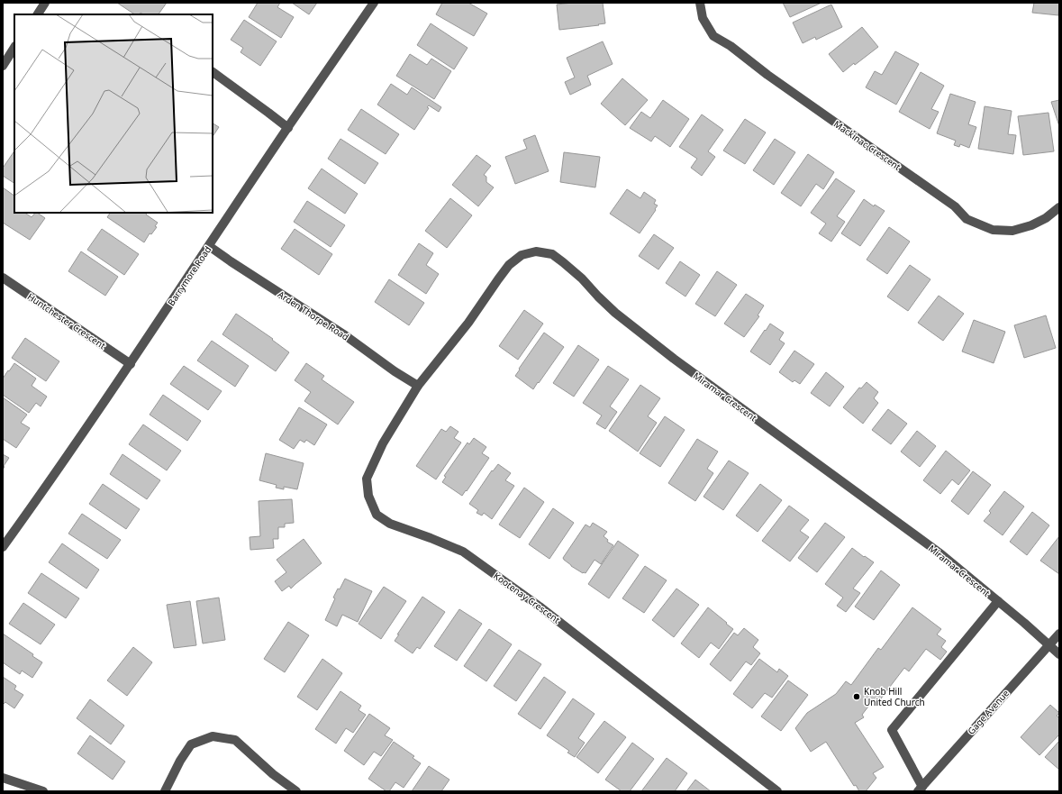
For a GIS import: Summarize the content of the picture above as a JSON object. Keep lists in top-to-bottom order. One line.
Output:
{"streets":{"street":["Mackinac Crescent","Barrymore Road","Arden Thorpe Road","Huntchester Crescent","Miramar Crescent","Kootenay Crescent","Gage Avenue"]},"crossings":[["Barrymore Road","Arden Thorpe Road"],["Barrymore Road","Huntchester Crescent"],["Arden Thorpe Road","Miramar Crescent"],["Arden Thorpe Road","Kootenay Crescent"],["Miramar Crescent","Kootenay Crescent"],["Miramar Crescent","Gage Avenue"]],"places":["Knob Hill United Church"]}
